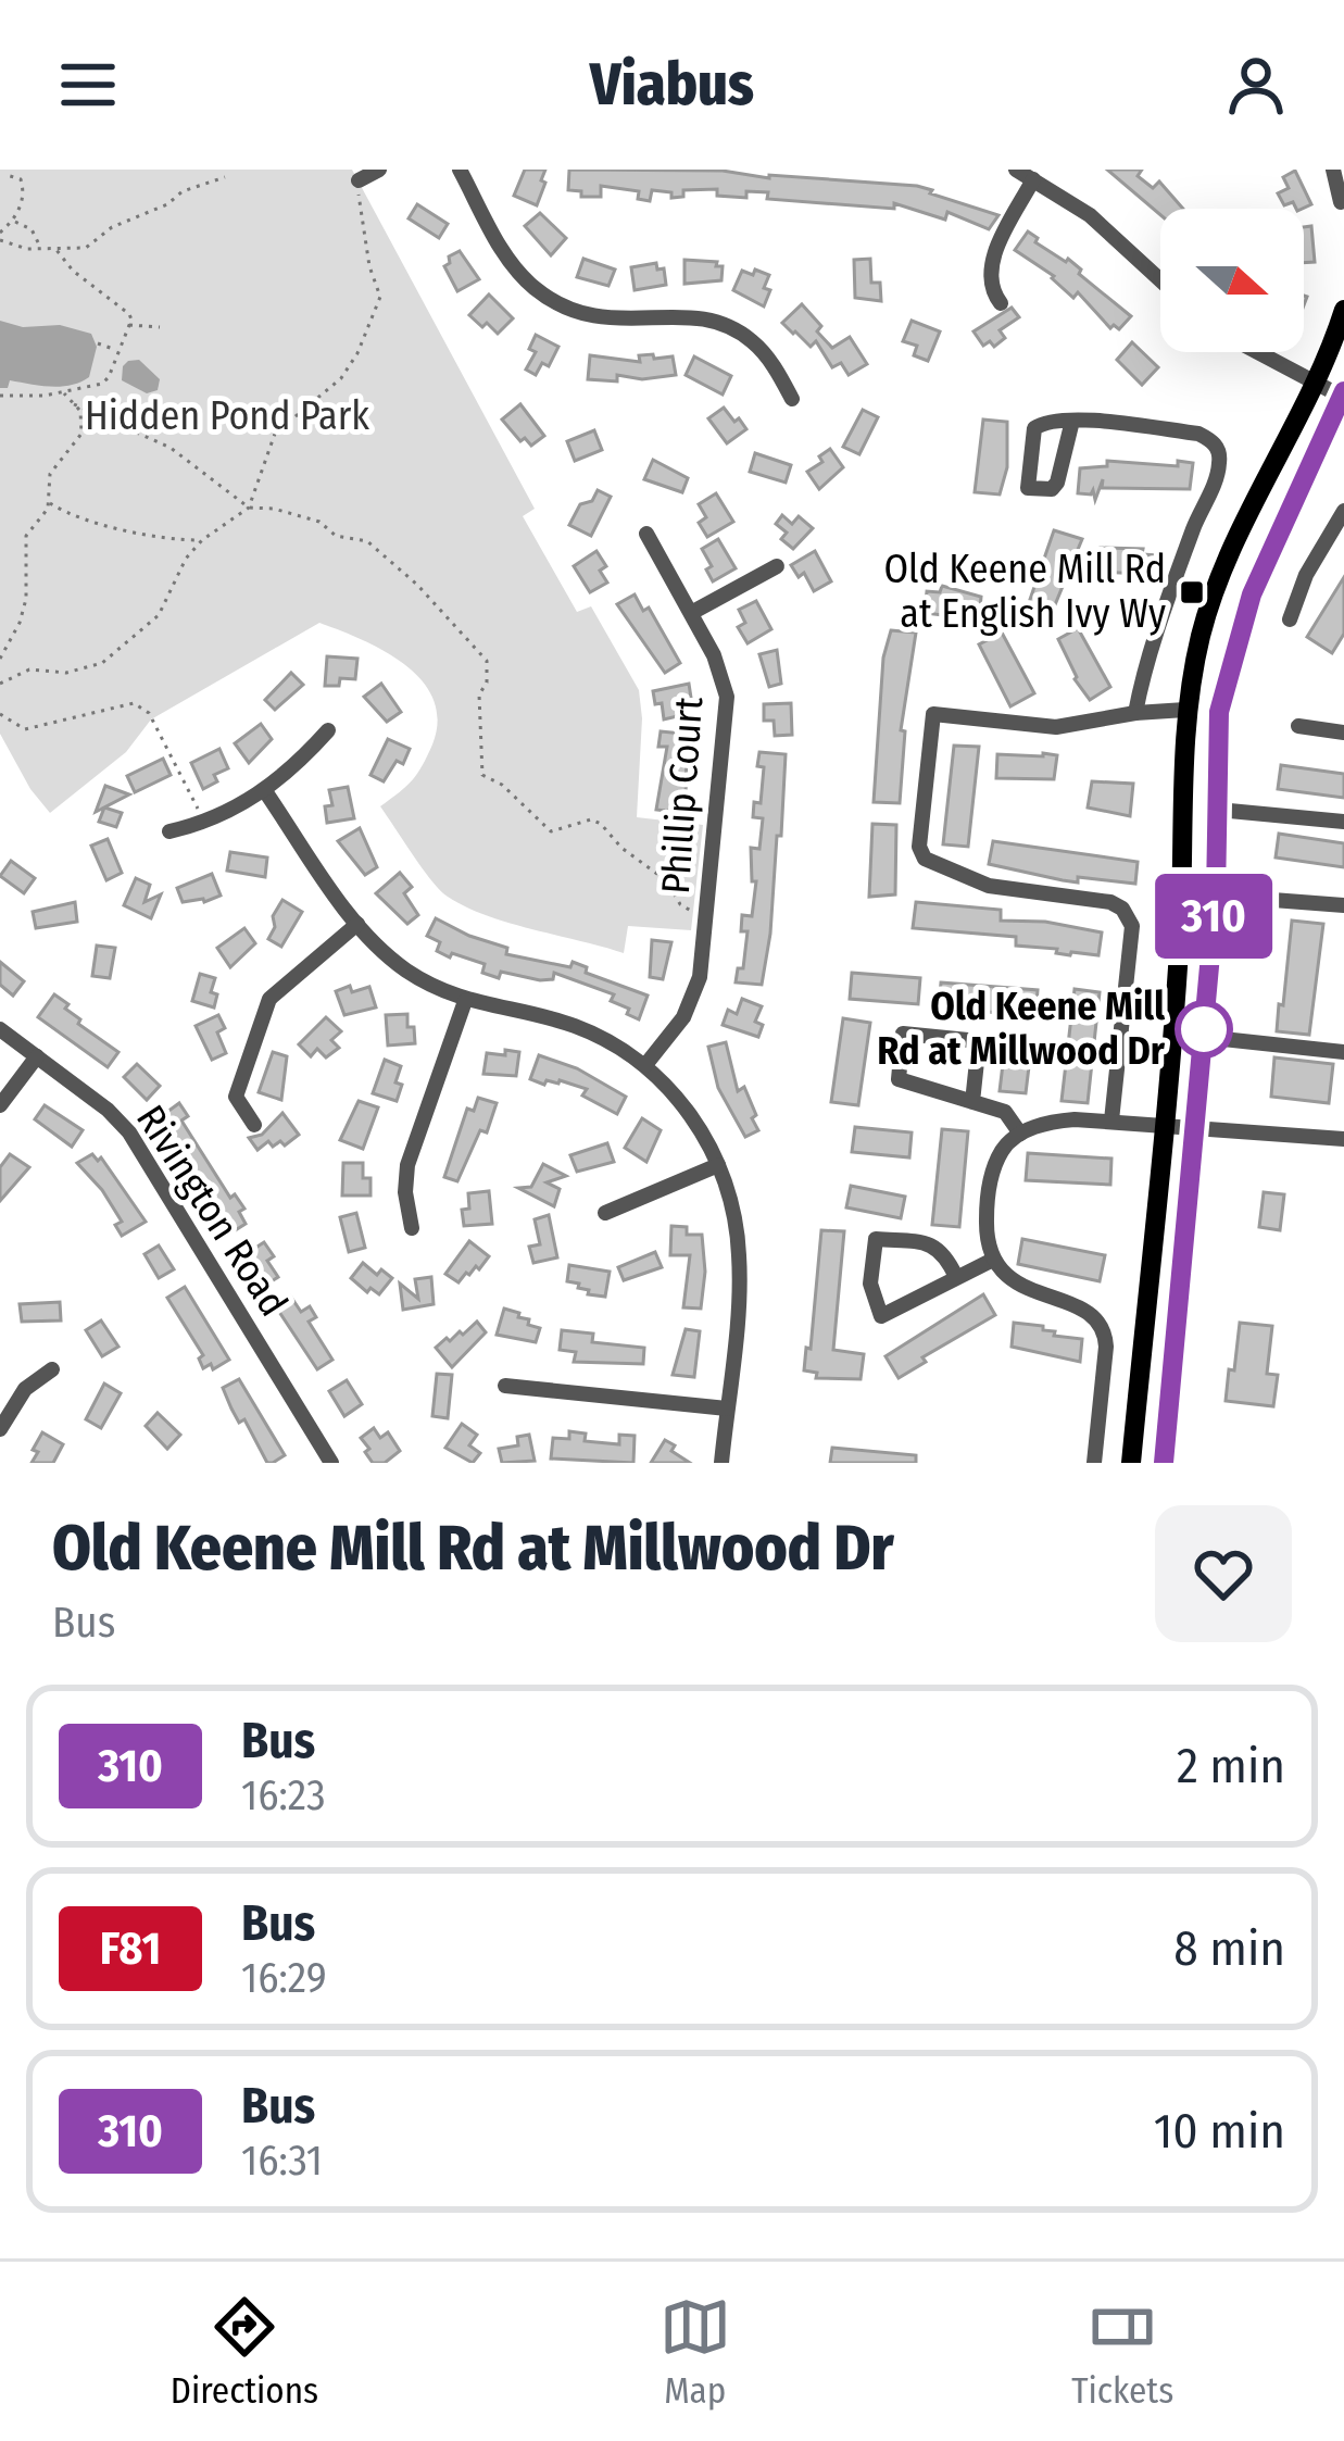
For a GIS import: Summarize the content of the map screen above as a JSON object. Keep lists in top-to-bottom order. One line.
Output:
{"streets":{"street":["Phillip Court","Rivington Road"]},"parks":["Hidden Pond Park"],"places":{"transit":["Old Keene Mill Rd at English Ivy Wy"],"other":["Old Keene Mill Rd at Millwood Dr"]},"lines":["bus line 310"],"north":"right","page":{"header":"Viabus","on_map":"310","heading":["Old Keene Mill Rd at Millwood Dr","Bus"],"list":[{"mark":"310","name":"Bus","note":"16:23","value":"2 min"},{"mark":"F81","name":"Bus","note":"16:29","value":"8 min"},{"mark":"310","name":"Bus","note":"16:31","value":"10 min"}],"tabs":["Directions","Map","Tickets"]}}
